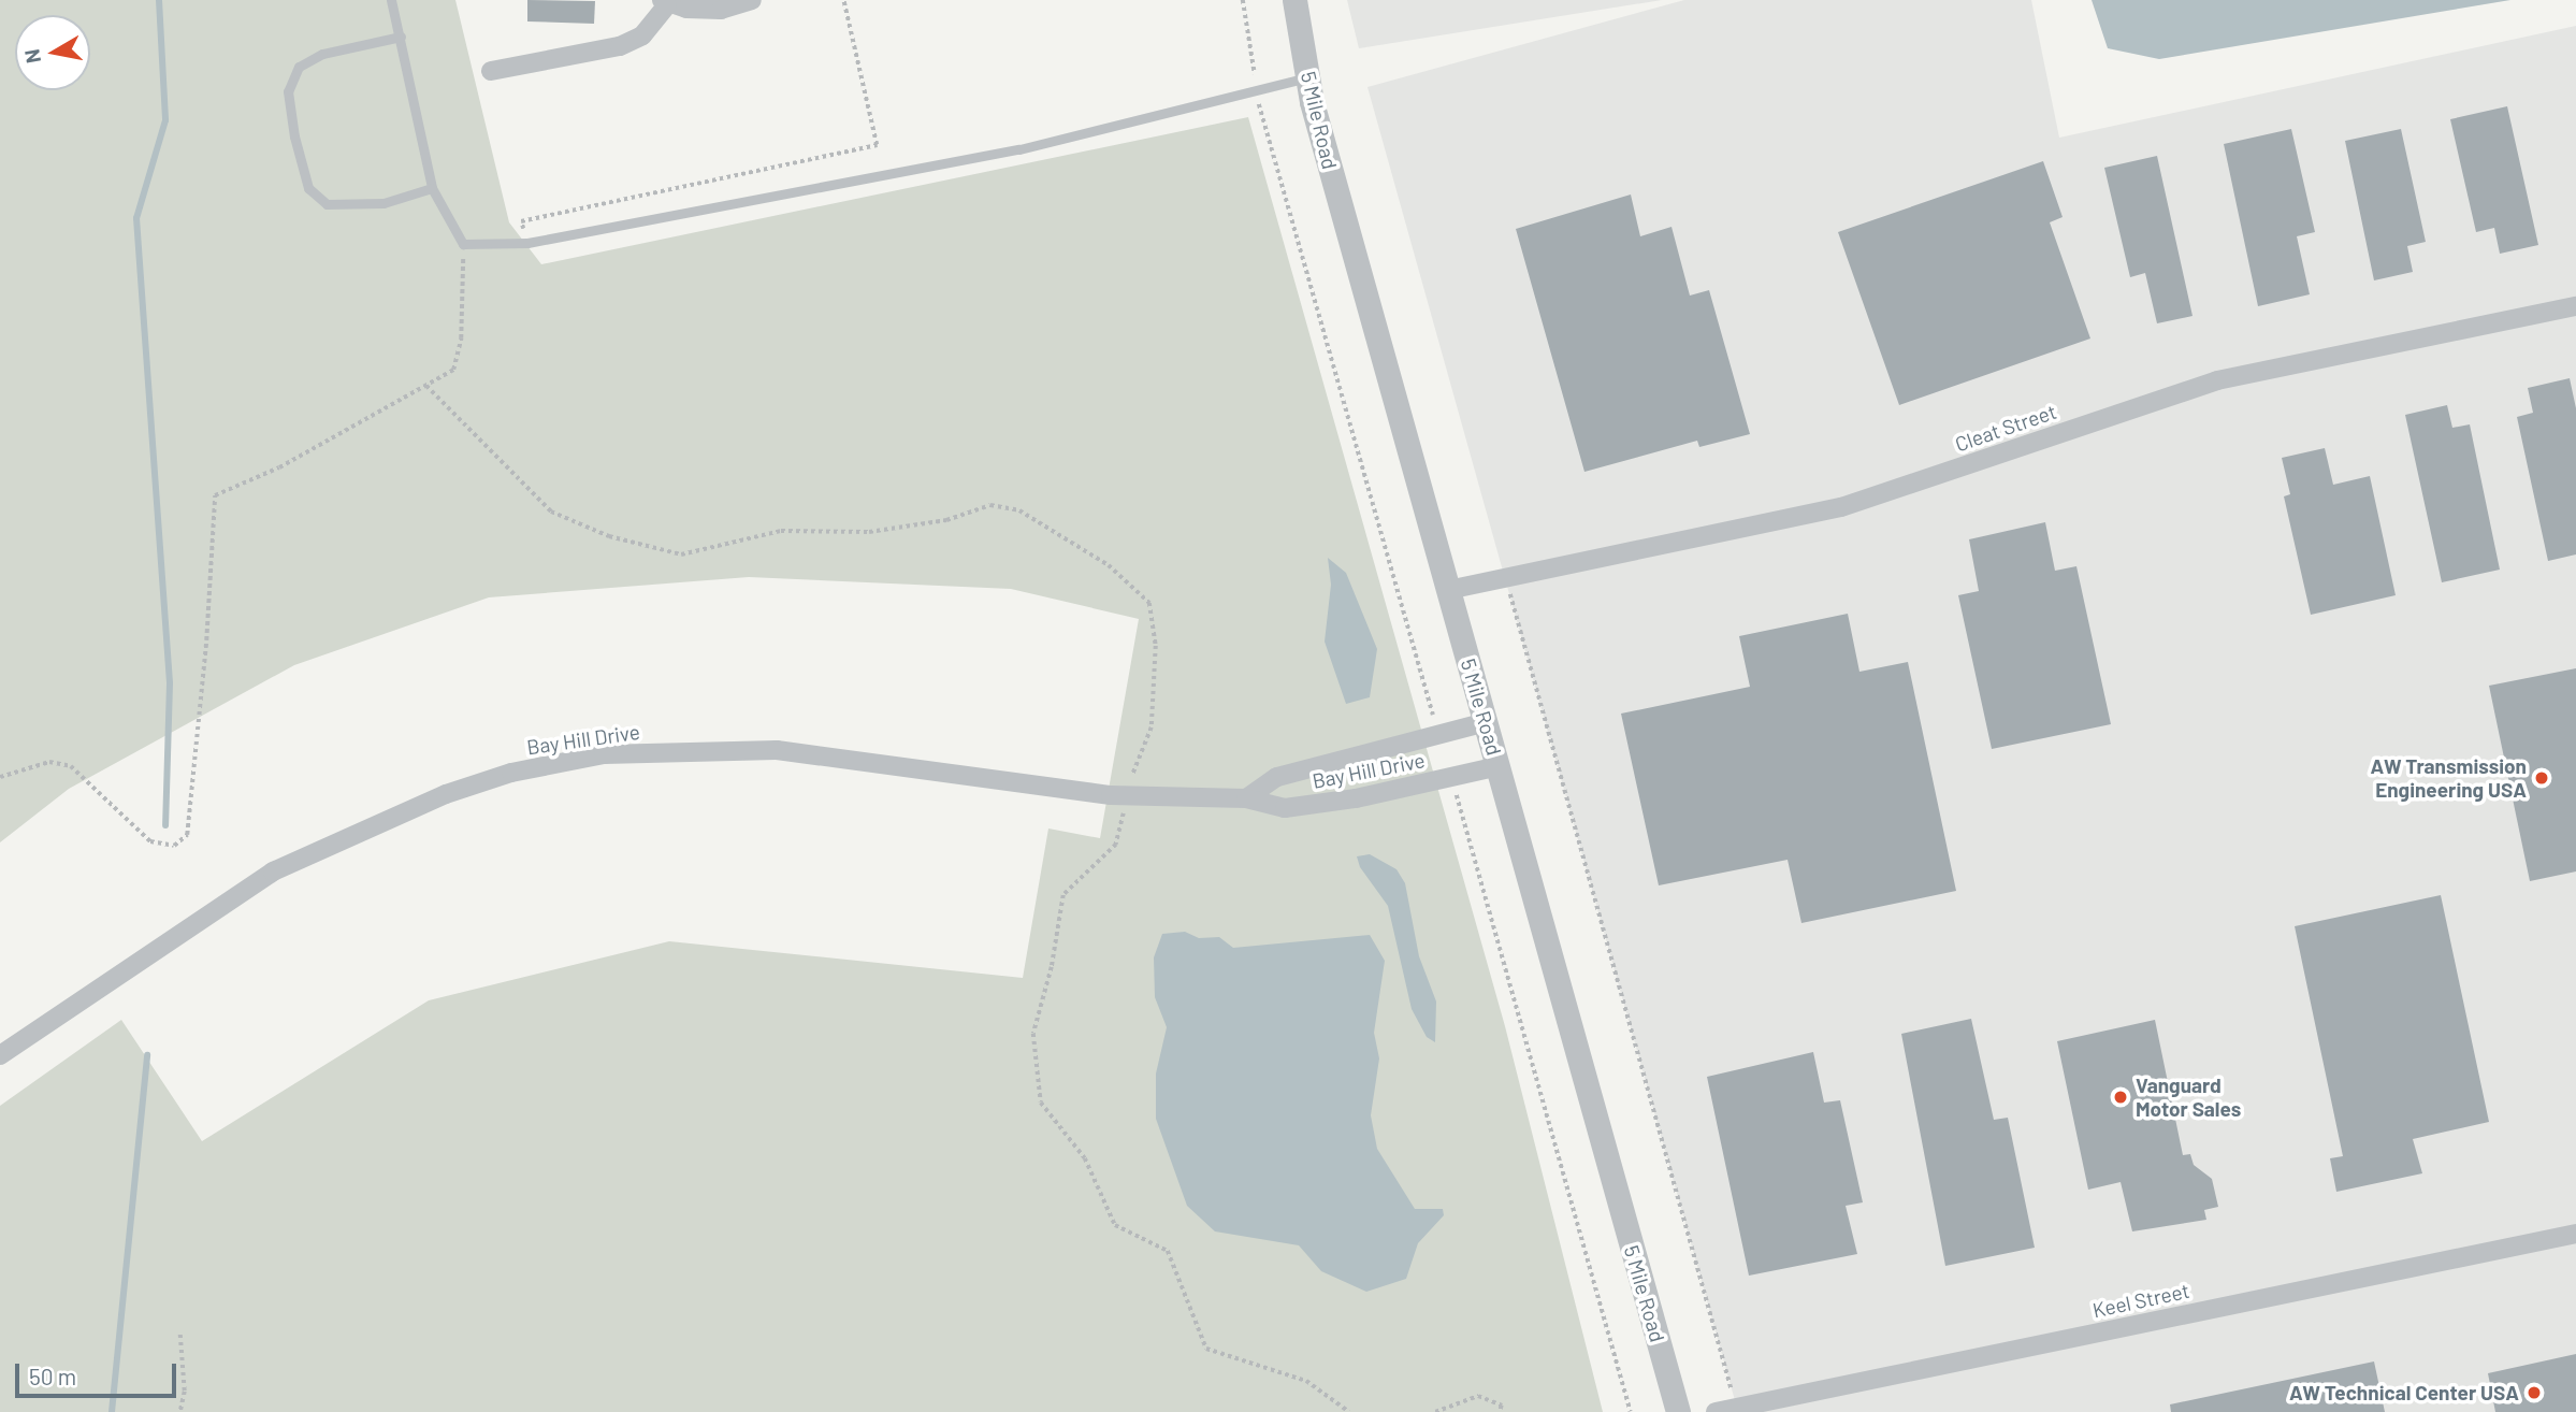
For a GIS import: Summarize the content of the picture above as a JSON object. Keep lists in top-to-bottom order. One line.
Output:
{"streets":{"street":["5 Mile Road","Cleat Street","Bay Hill Drive","Keel Street"]},"crossings":[["5 Mile Road","Cleat Street"],["5 Mile Road","Bay Hill Drive"]],"places":["AW Transmission Engineering USA","Vanguard Motor Sales","AW Technical Center USA"],"scale_bar":"50 m","north":"left"}
